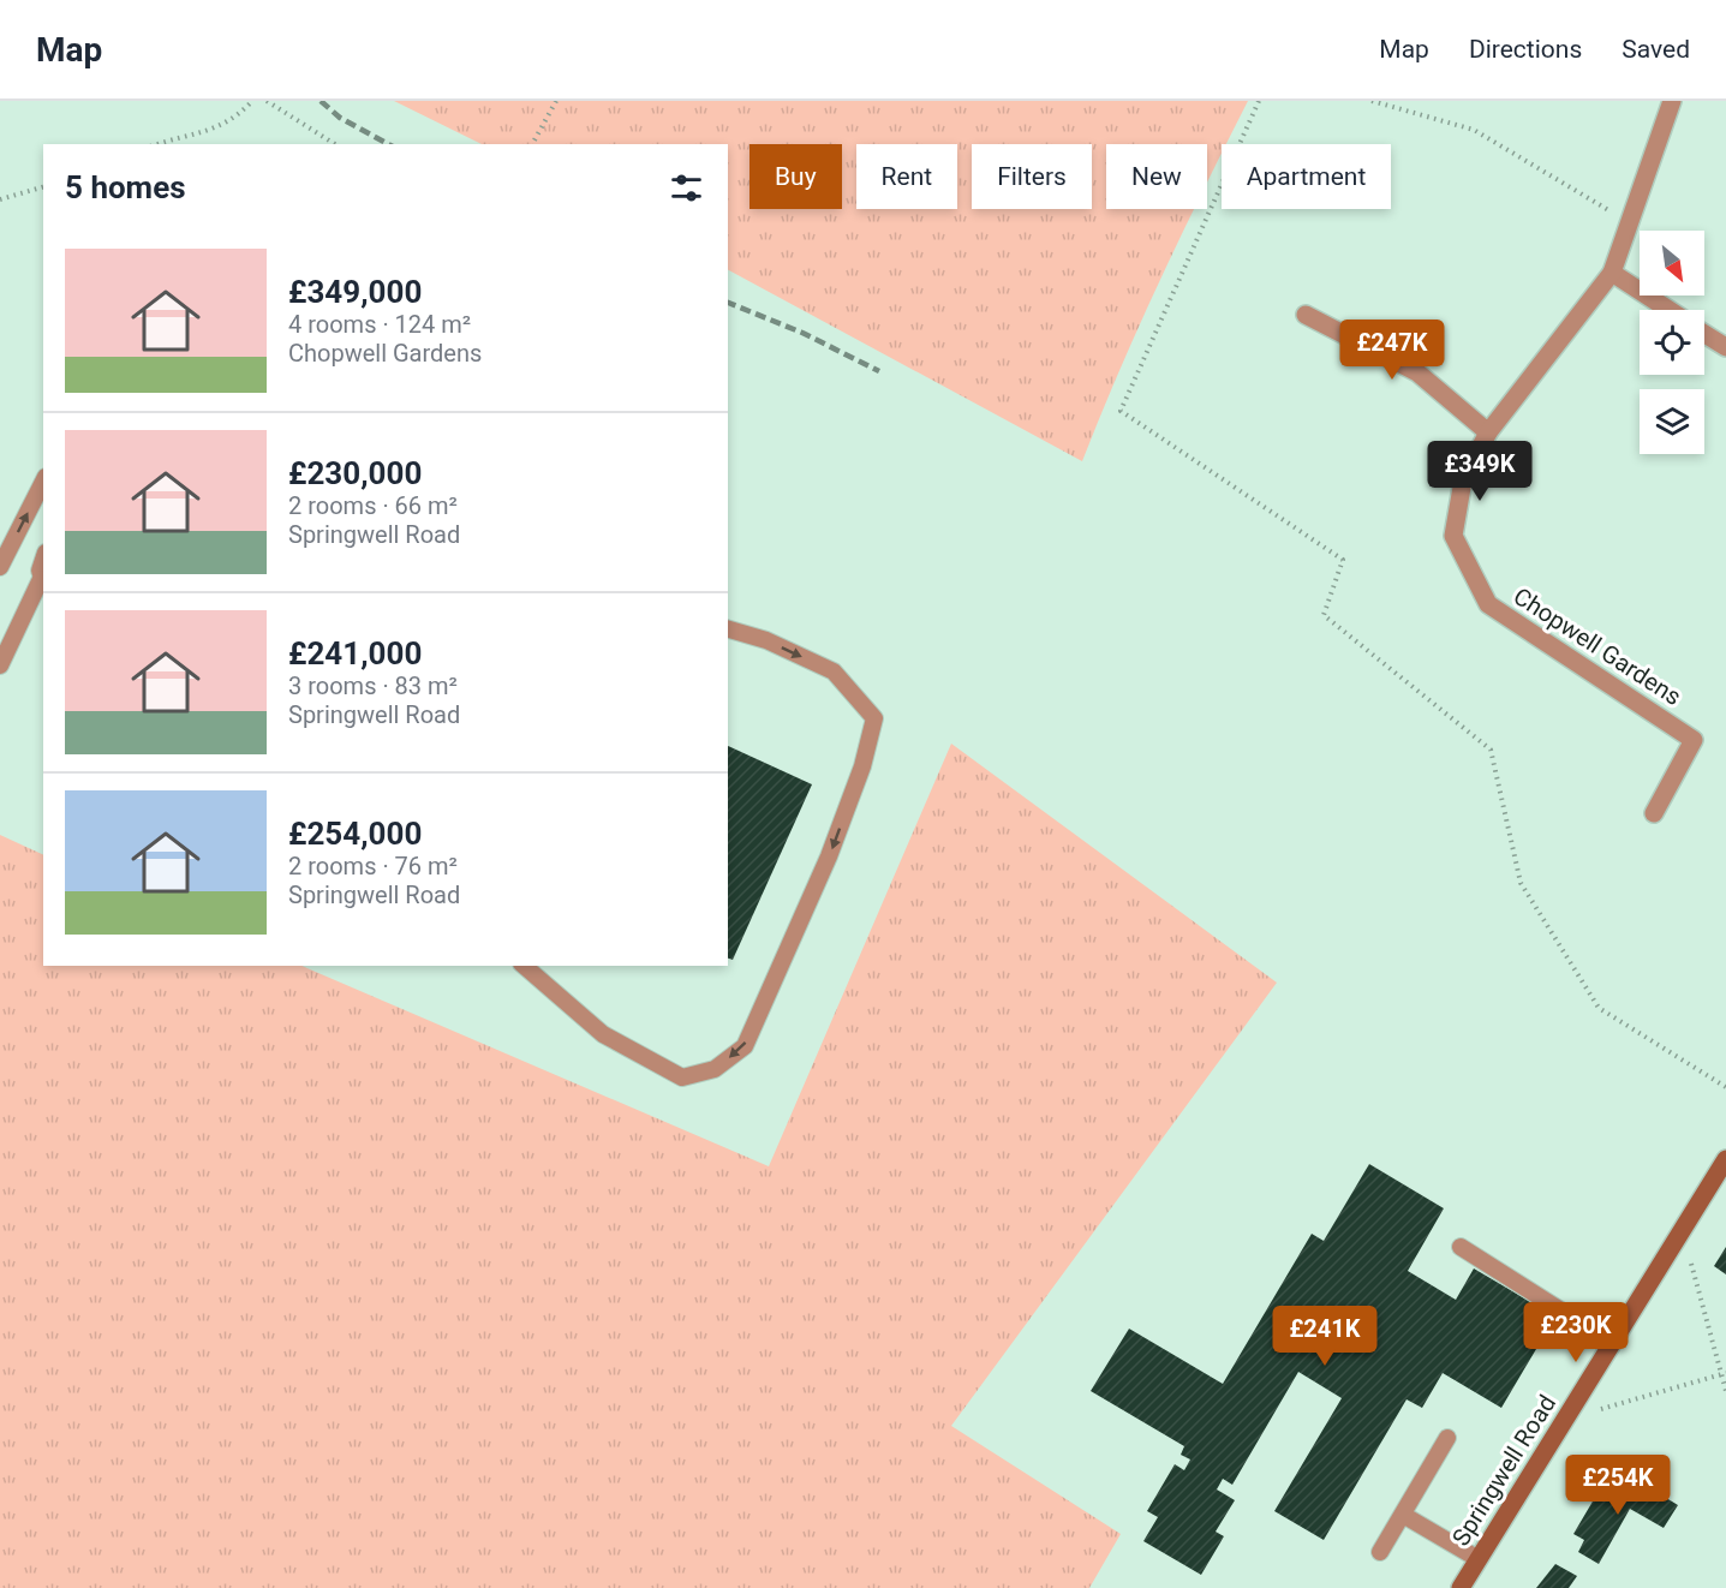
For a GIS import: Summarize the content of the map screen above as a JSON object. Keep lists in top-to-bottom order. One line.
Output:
{"streets":{"main road":["Springwell Road"],"street":["Chopwell Gardens"]},"north":"bottom right","page":{"header":"Map","nav":["Map","Directions","Saved"],"chip":["Buy","Rent","Filters","New","Apartment"],"heading":"5 homes","list":[{"name":"£349,000","note":"4 rooms · 124 m² · Chopwell Gardens"},{"name":"£230,000","note":"2 rooms · 66 m² · Springwell Road"},{"name":"£241,000","note":"3 rooms · 83 m² · Springwell Road"},{"name":"£254,000","note":"2 rooms · 76 m² · Springwell Road"}],"price":["£247K","£349K","£230K","£241K","£254K"]}}
